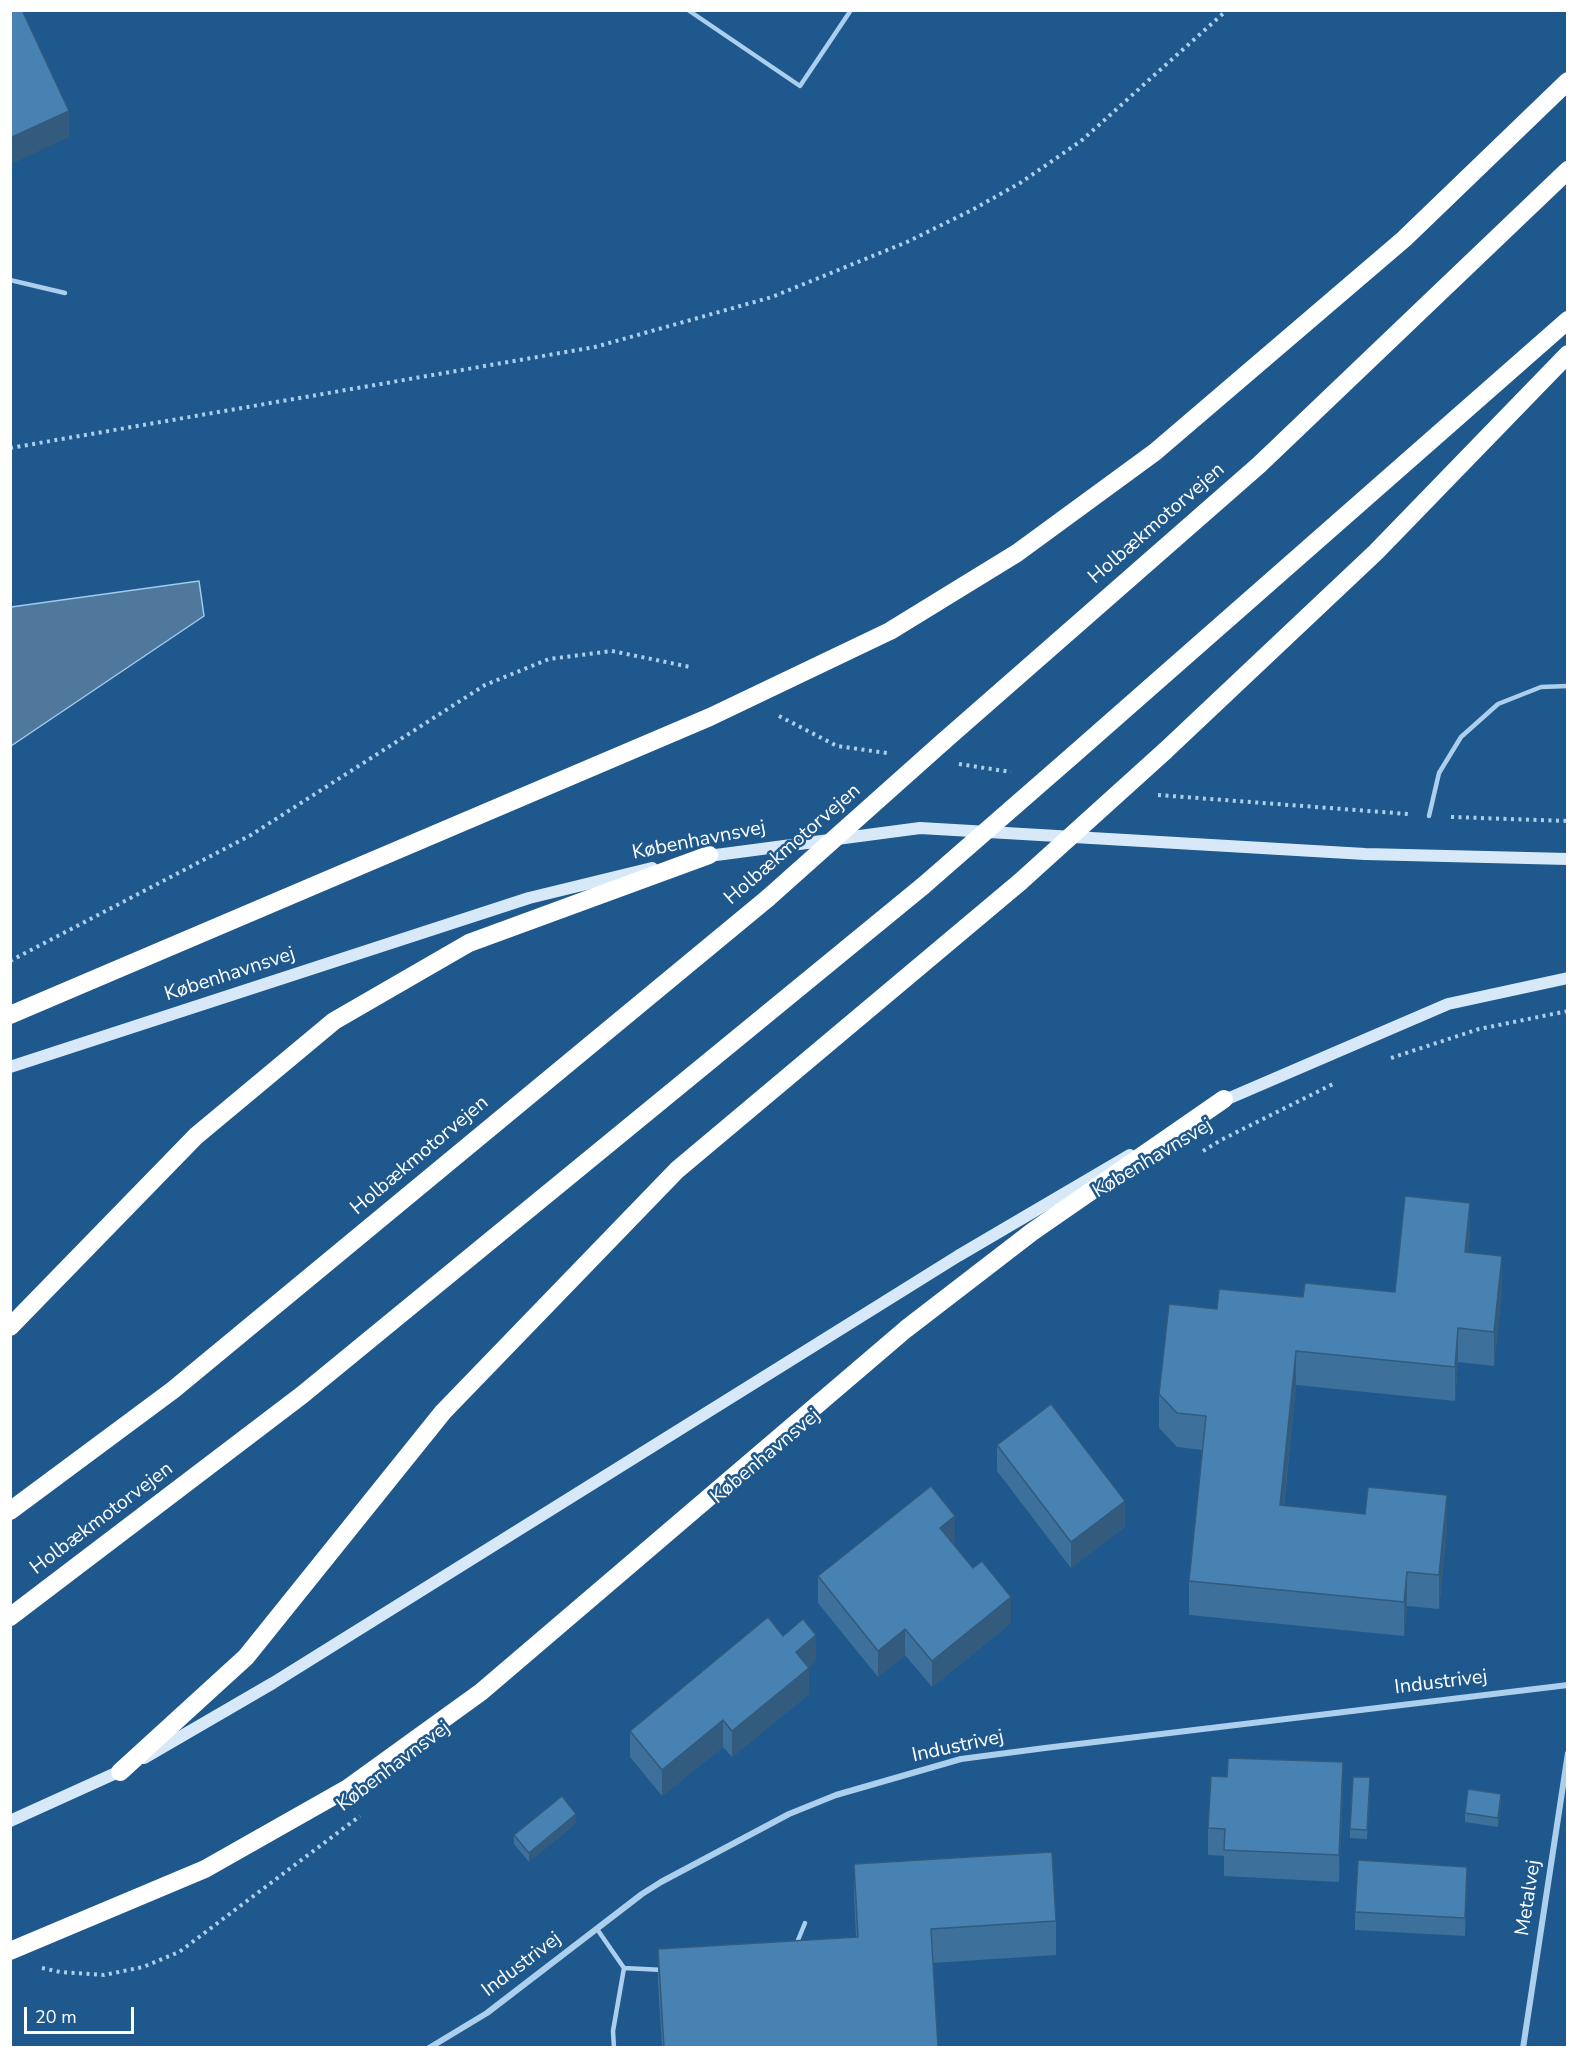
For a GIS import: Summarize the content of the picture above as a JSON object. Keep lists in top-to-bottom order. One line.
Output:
{"streets":{"highway":["Holbækmotorvejen"],"main road":["Københavnsvej"],"street":["Industrivej","Metalvej"]},"scale_bar":"20 m"}
